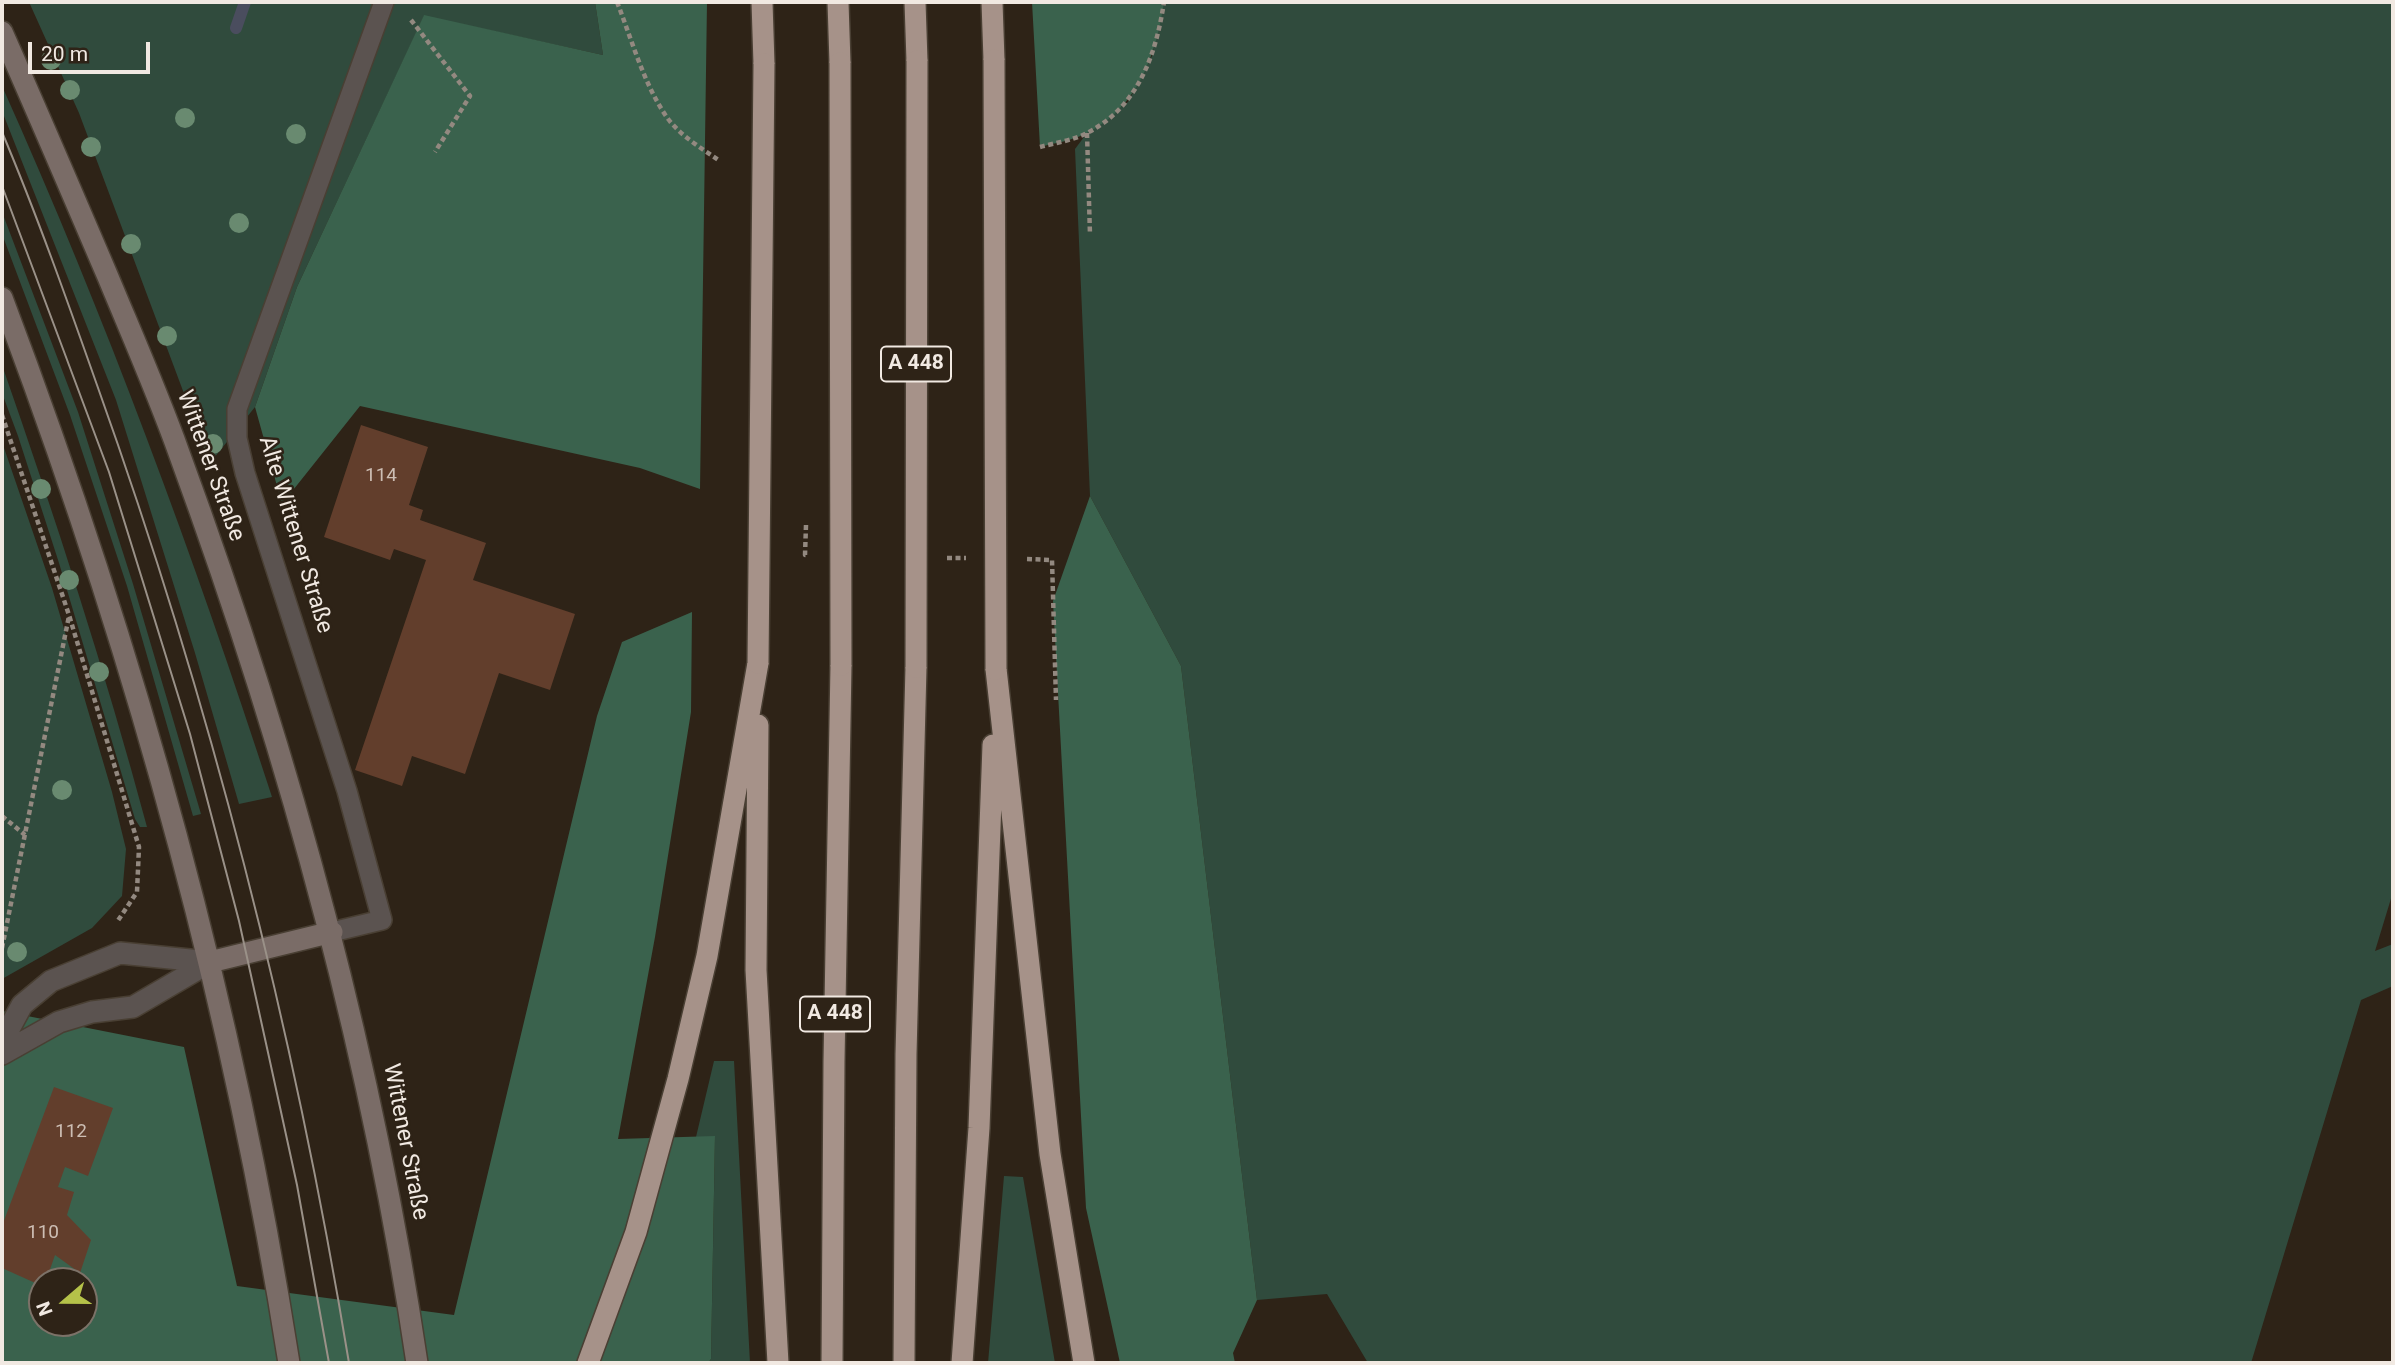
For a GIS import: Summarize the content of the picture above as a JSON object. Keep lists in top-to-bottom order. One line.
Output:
{"streets":{"highway":["A 448"],"main road":["Wittener Straße"],"lane":["Alte Wittener Straße"]},"crossings":[["Wittener Straße","Alte Wittener Straße"]],"house_numbers":["114","112","110"],"scale_bar":"20 m","north":"left"}
